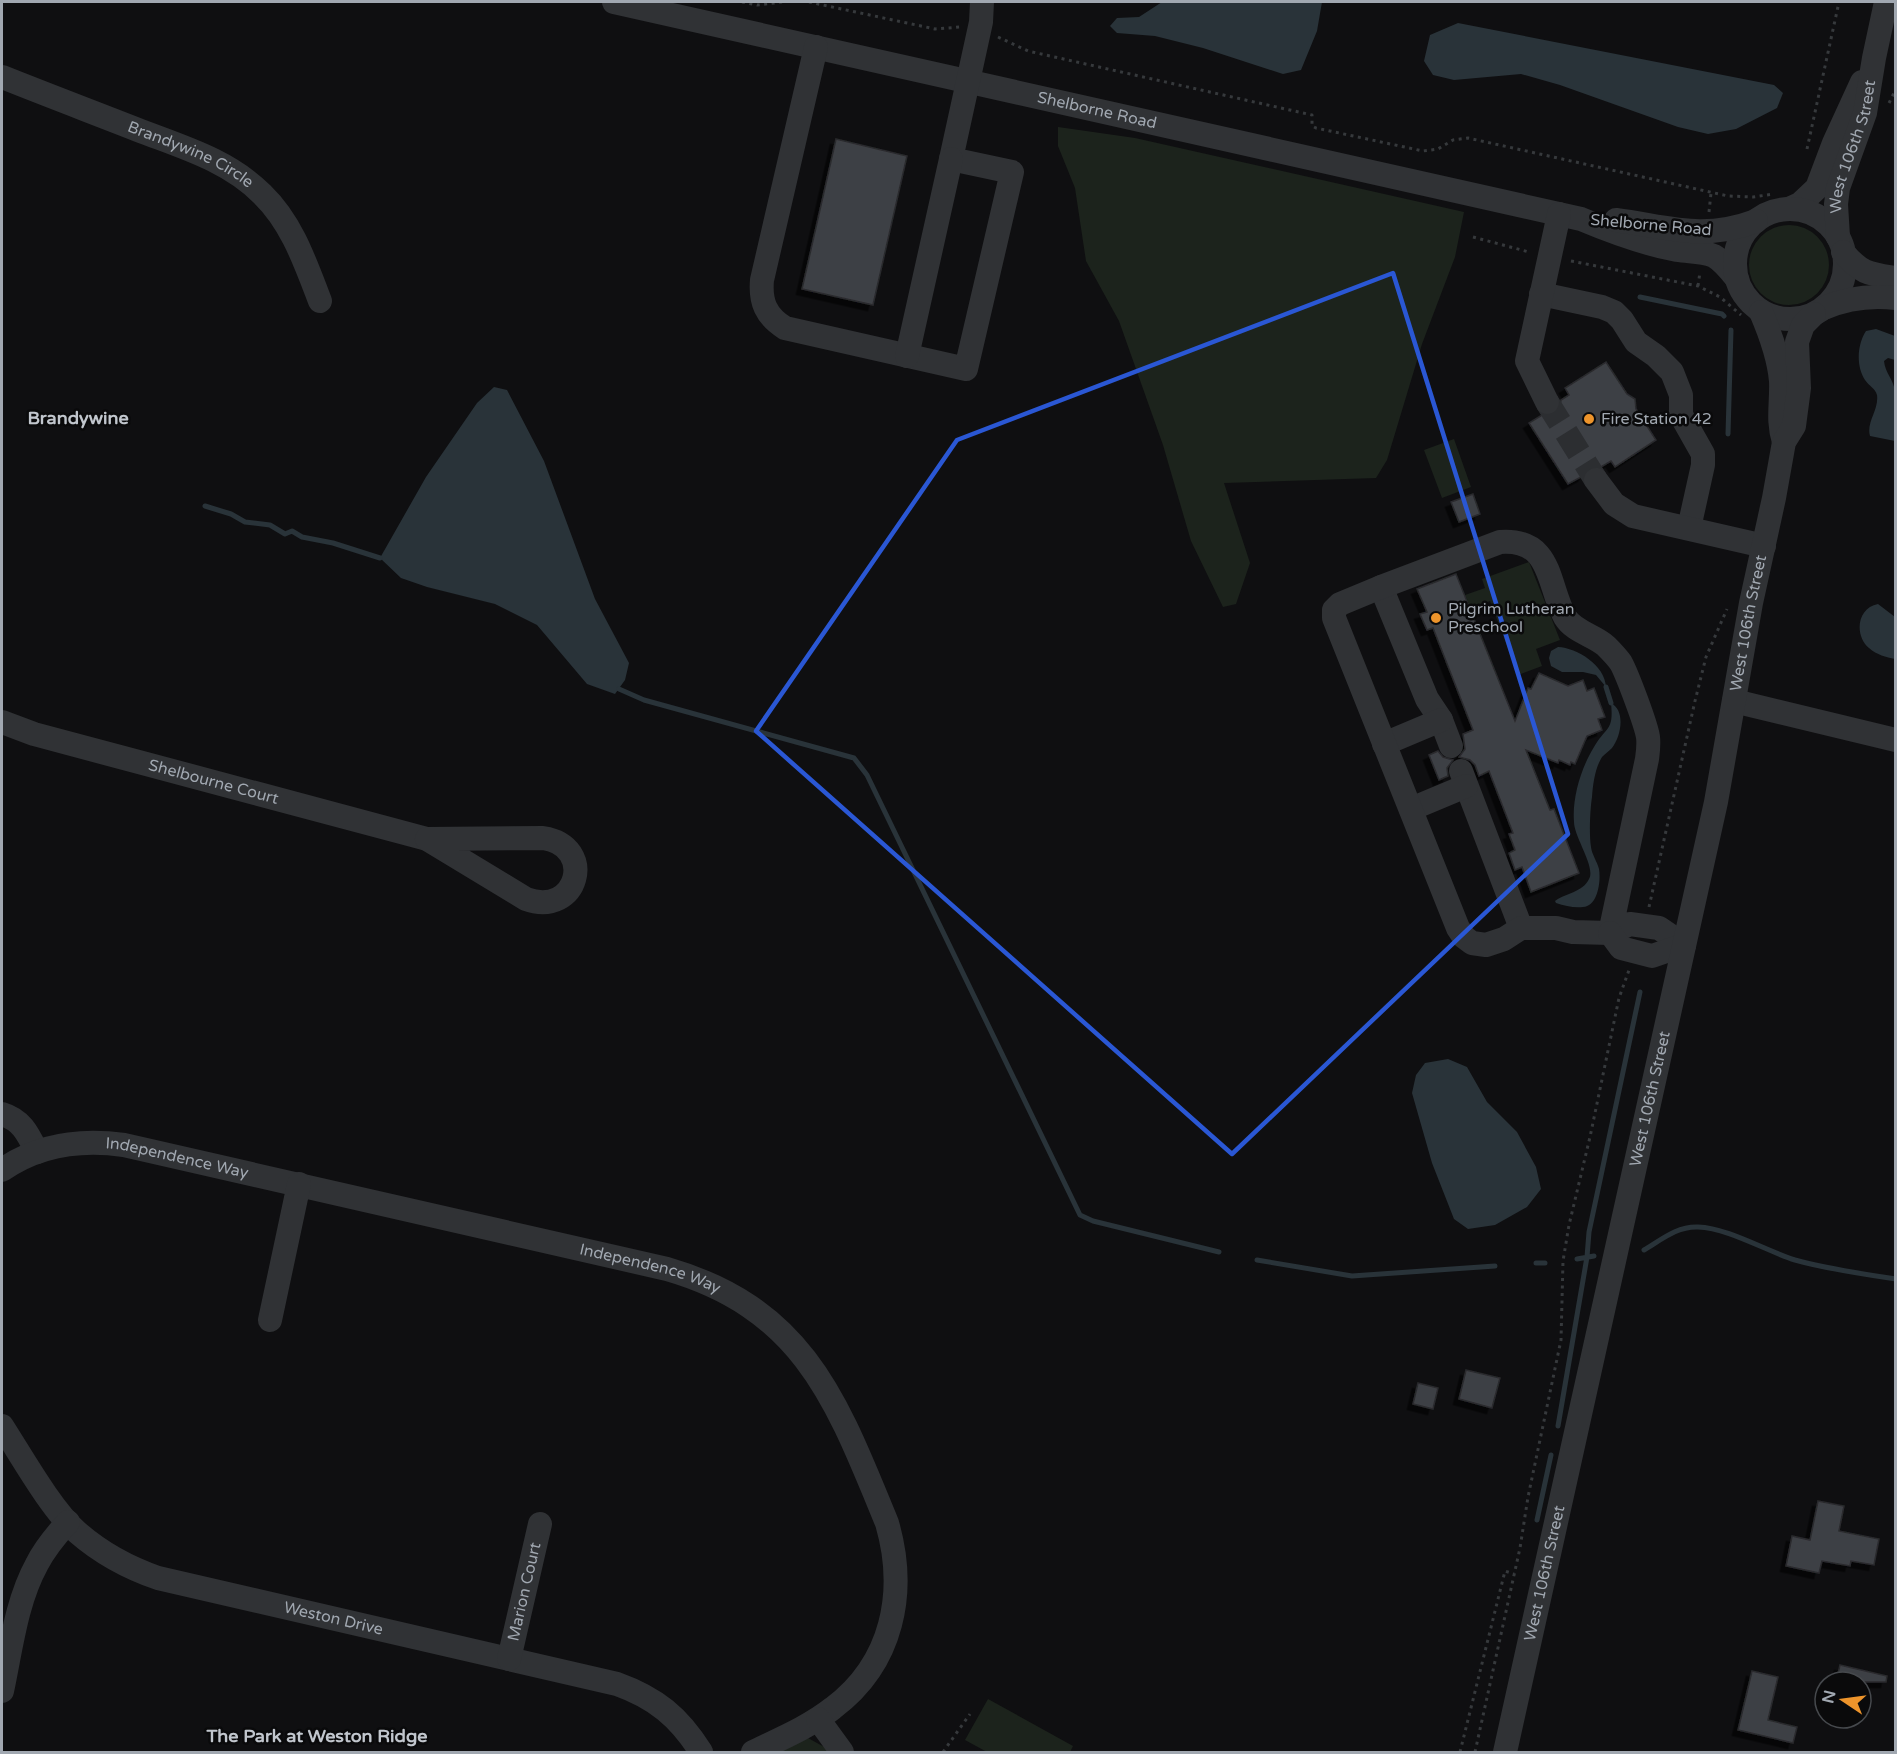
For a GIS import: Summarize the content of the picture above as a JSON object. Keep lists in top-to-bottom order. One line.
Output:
{"streets":{"street":["Shelborne Road","West 106th Street","Brandywine Circle","Shelbourne Court","Independence Way","Marion Court","Weston Drive"]},"crossings":[["Shelborne Road","West 106th Street"],["Marion Court","Weston Drive"]],"districts":["Brandywine","The Park at Weston Ridge"],"places":["Fire Station 42","Pilgrim Lutheran Preschool"],"north":"left"}
